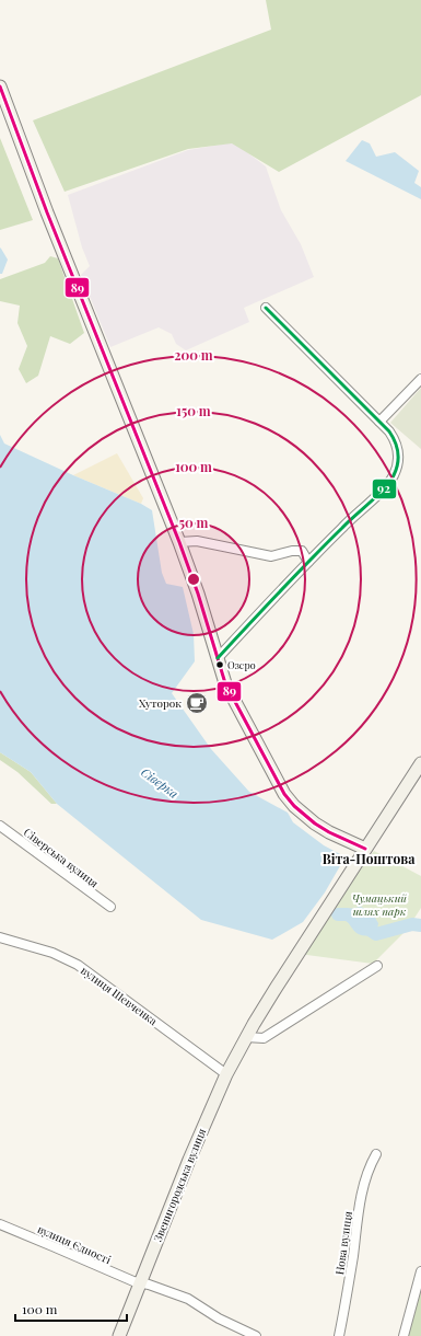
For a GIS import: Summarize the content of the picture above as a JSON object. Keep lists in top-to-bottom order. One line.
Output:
{"streets":{"street":["Сіверська вулиця","вулиця Шевченка","Звенигородська вулиця","Нова вулиця","вулиця Єдності"]},"crossings":[["вулиця Шевченка","Звенигородська вулиця"],["Звенигородська вулиця","вулиця Єдності"]],"districts":["Віта-Поштова"],"water":["Сіверка"],"parks":["Чумацький шлях парк"],"places":{"other":["Озеро"],"cafe":["Хуторок"]},"lines":["transit line 89","transit line 92"],"scale_bar":"100 m","rings":["200 m","150 m","100 m","50 m"]}
